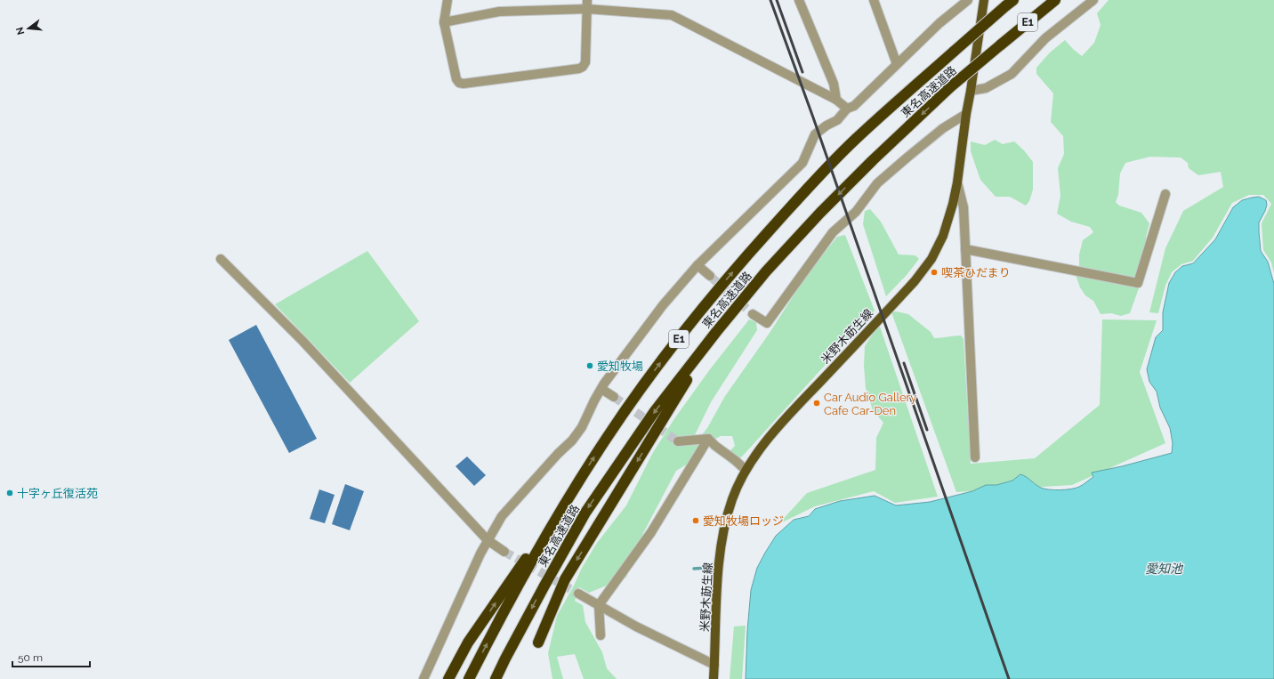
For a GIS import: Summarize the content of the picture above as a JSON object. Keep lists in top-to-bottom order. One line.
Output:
{"streets":{"highway":["E1","東名高速道路"],"main road":["米野木莇生線"]},"water":["愛知池"],"places":["喫茶ひだまり","愛知牧場","Car Audio Gallery Cafe Car-Den","十字ヶ丘復活苑","愛知牧場ロッジ"],"scale_bar":"50 m","north":"left"}
